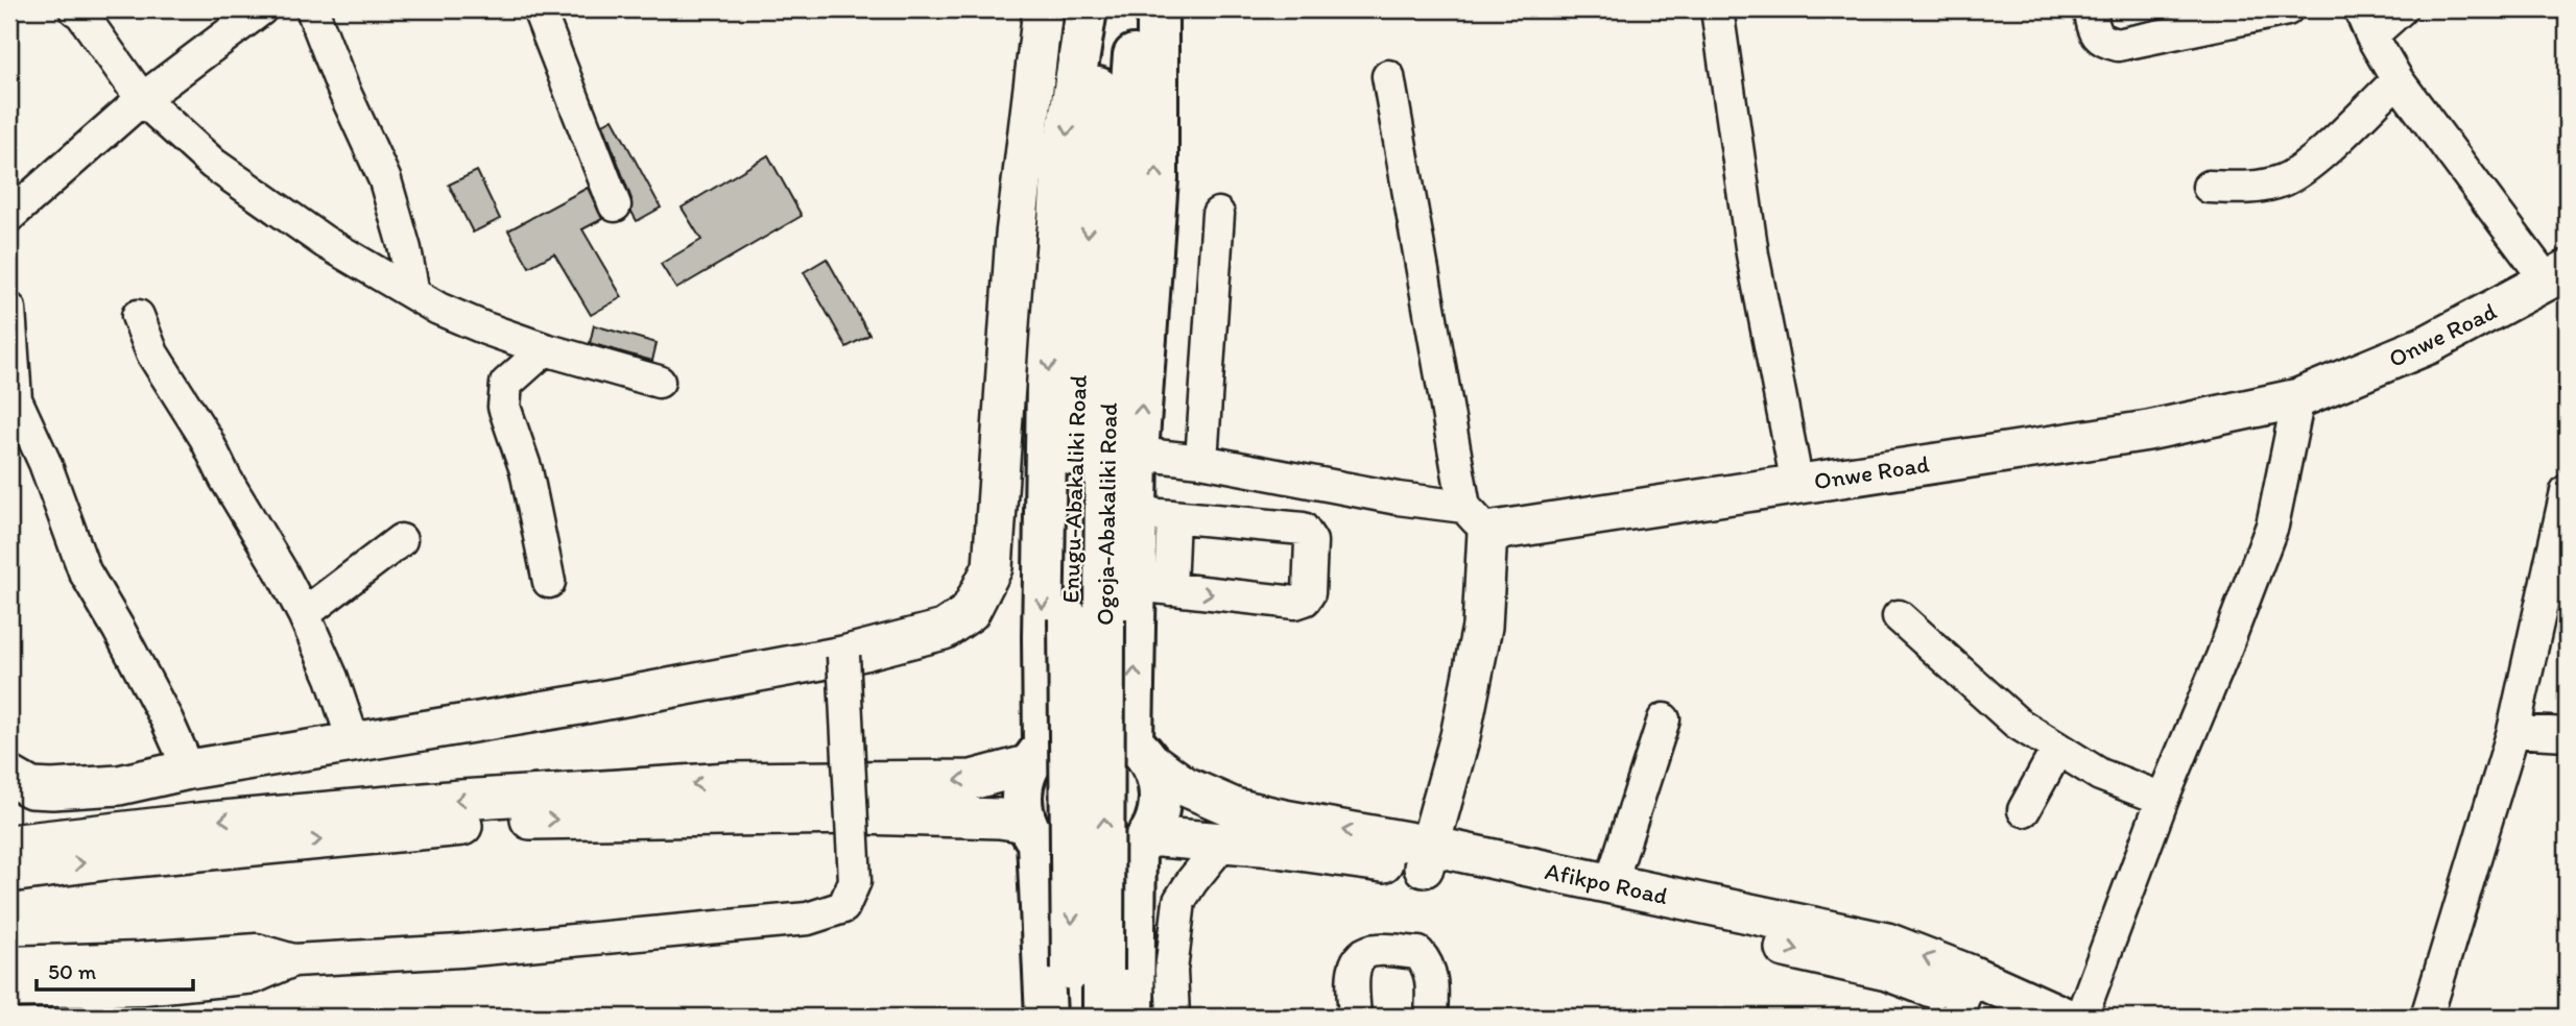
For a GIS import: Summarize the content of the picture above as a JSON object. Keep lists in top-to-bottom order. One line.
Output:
{"streets":{"highway":["Ogoja-Abakaliki Road"],"main road":["Onwe Road","Afikpo Road"]},"scale_bar":"50 m"}
